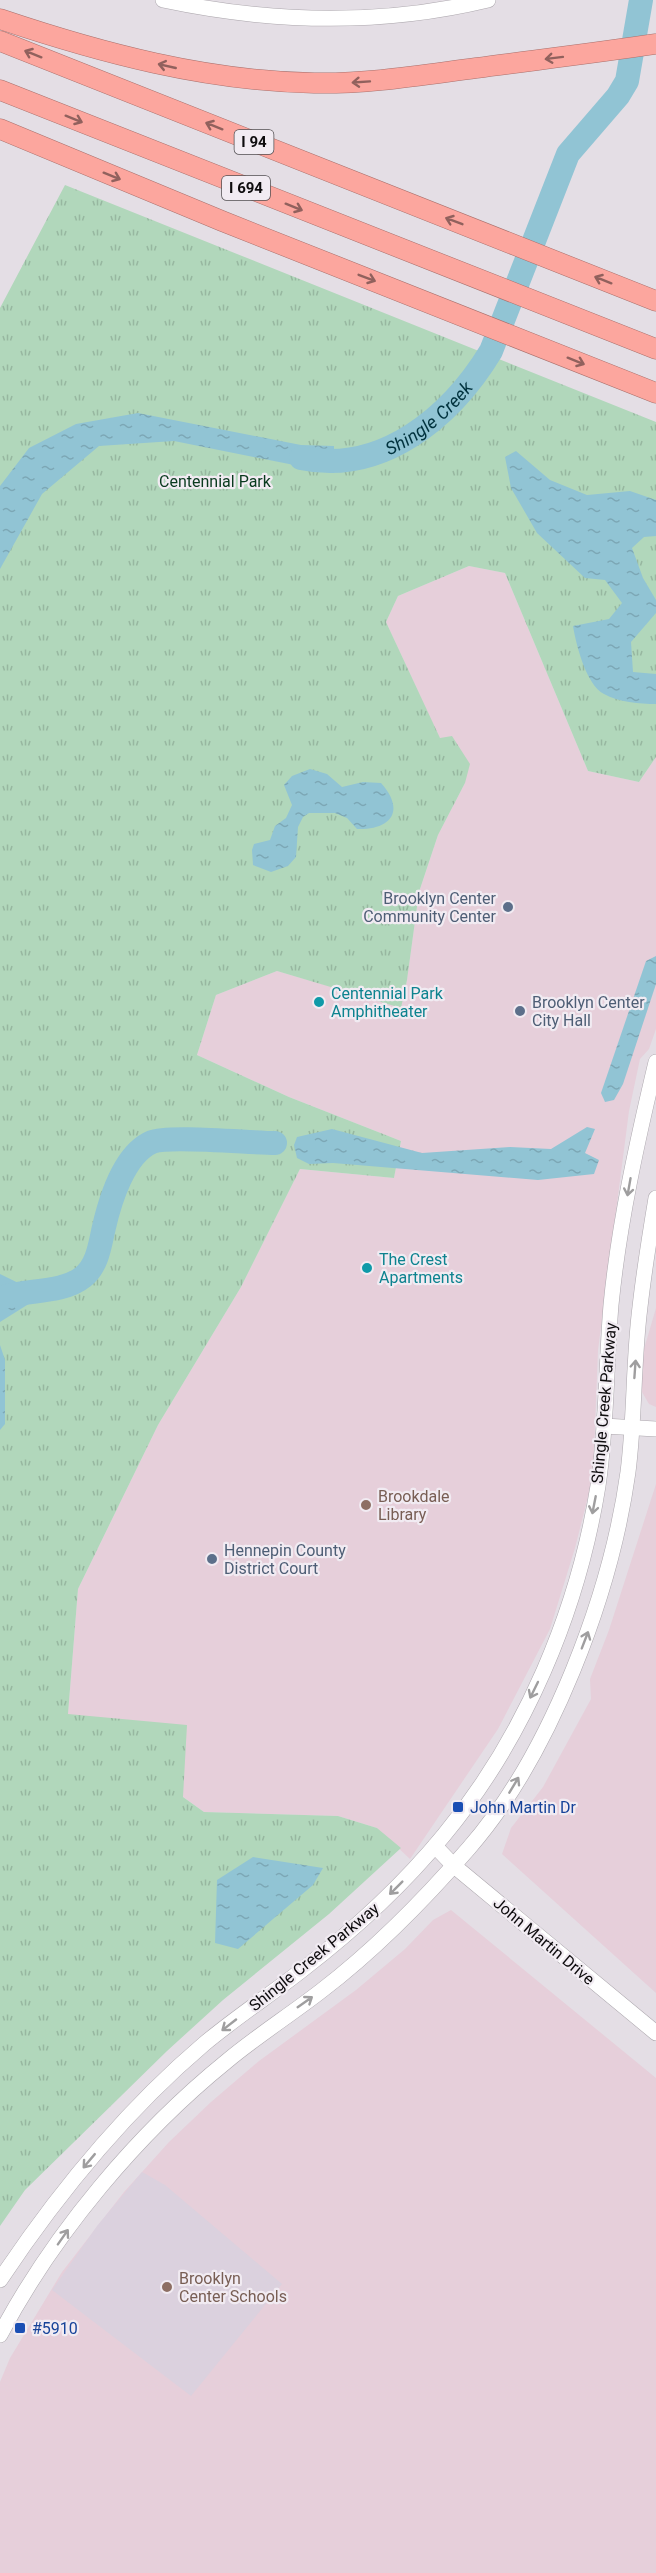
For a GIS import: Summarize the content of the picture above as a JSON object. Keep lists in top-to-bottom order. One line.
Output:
{"streets":{"highway":["I 94","I 694"],"street":["Shingle Creek Parkway","John Martin Drive"]},"crossings":[["Shingle Creek Parkway","John Martin Drive"]],"water":["Shingle Creek"],"parks":["Centennial Park"],"places":{"other":["Brooklyn Center Community Center","Centennial Park Amphitheater","Brooklyn Center City Hall","The Crest Apartments","Brookdale Library","Hennepin County District Court","Brooklyn Center Schools"],"transit":["John Martin Dr","#5910"]}}
